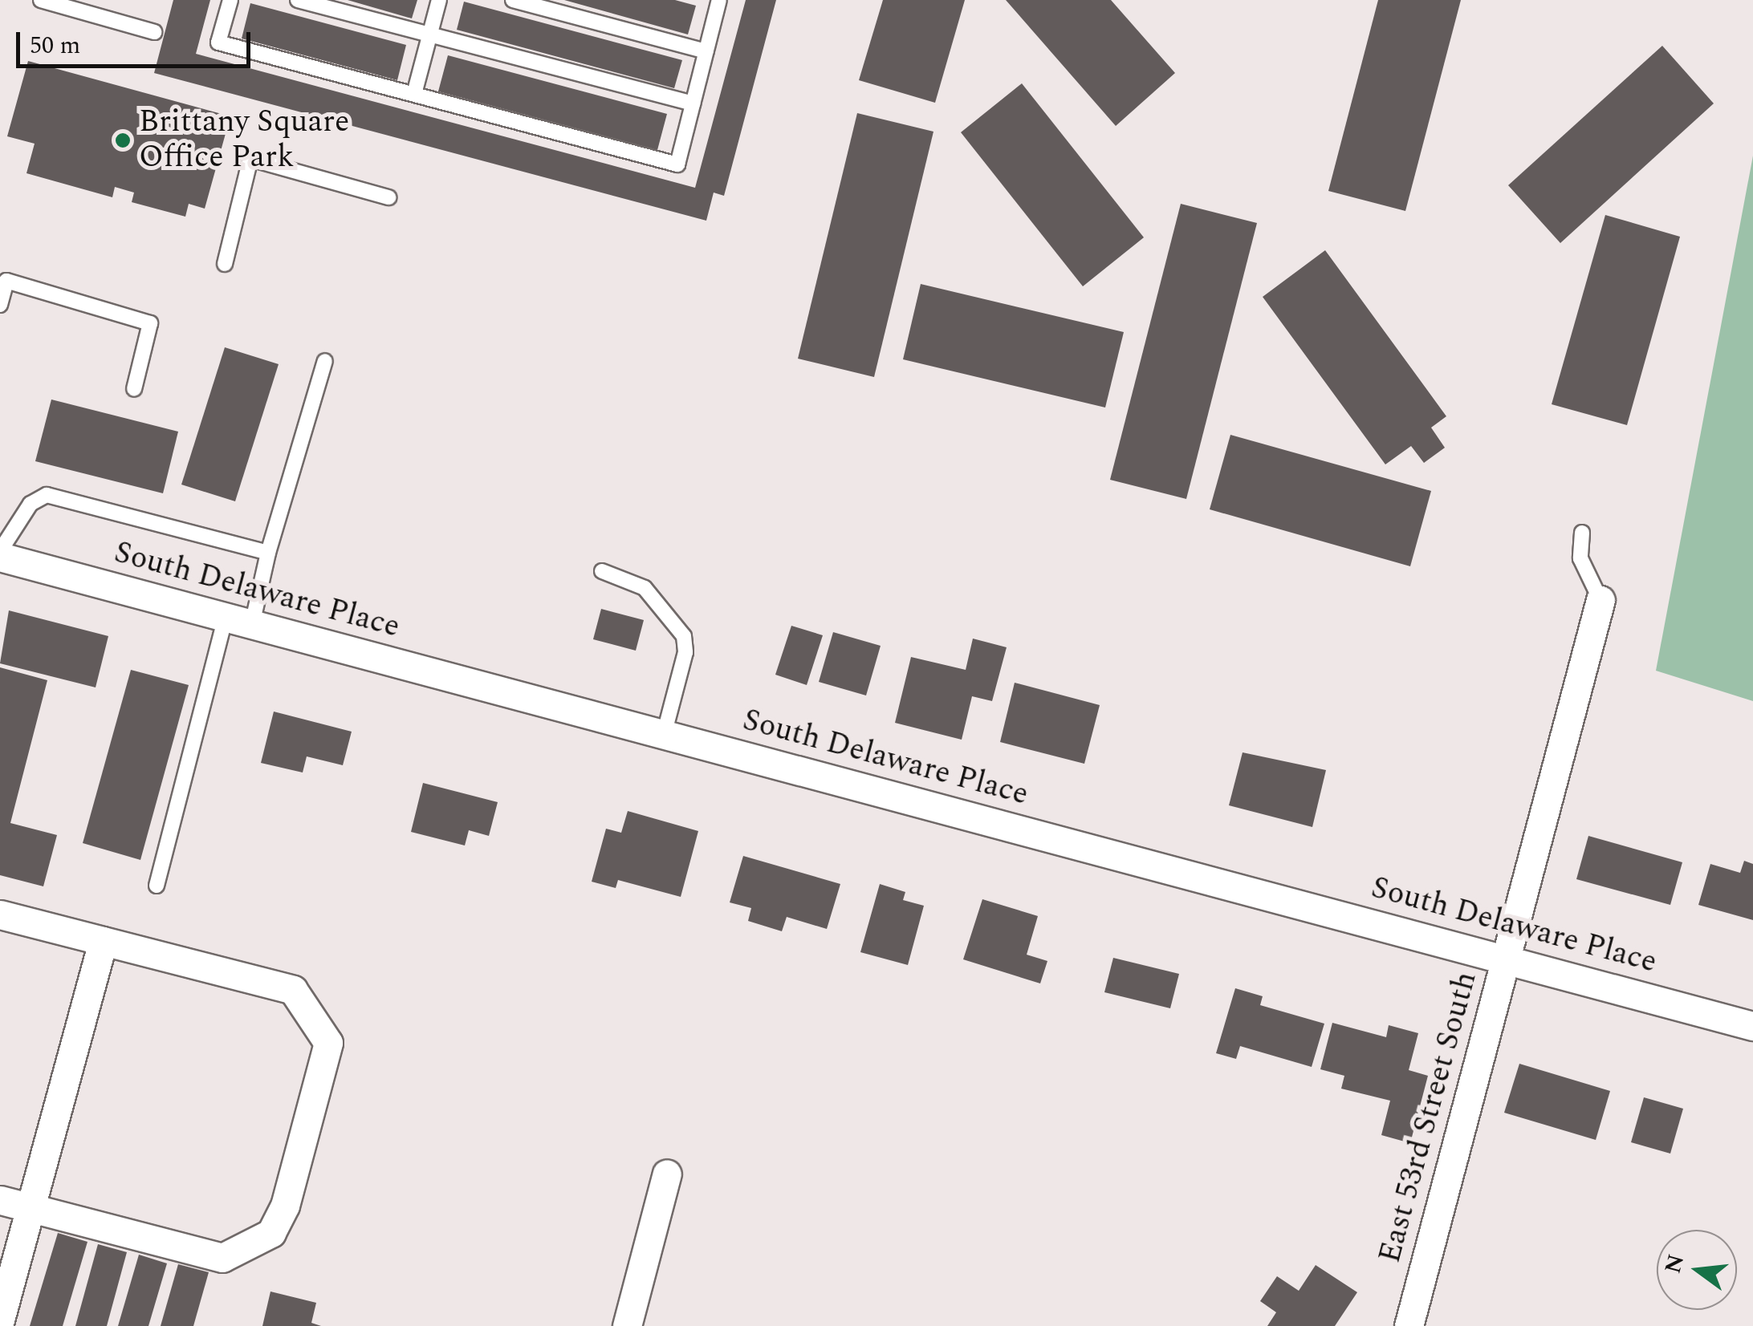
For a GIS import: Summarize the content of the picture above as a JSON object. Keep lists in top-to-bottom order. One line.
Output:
{"streets":{"street":["South Delaware Place","East 53rd Street South"]},"crossings":[["South Delaware Place","East 53rd Street South"]],"places":["Brittany Square Office Park"],"scale_bar":"50 m","north":"left"}
